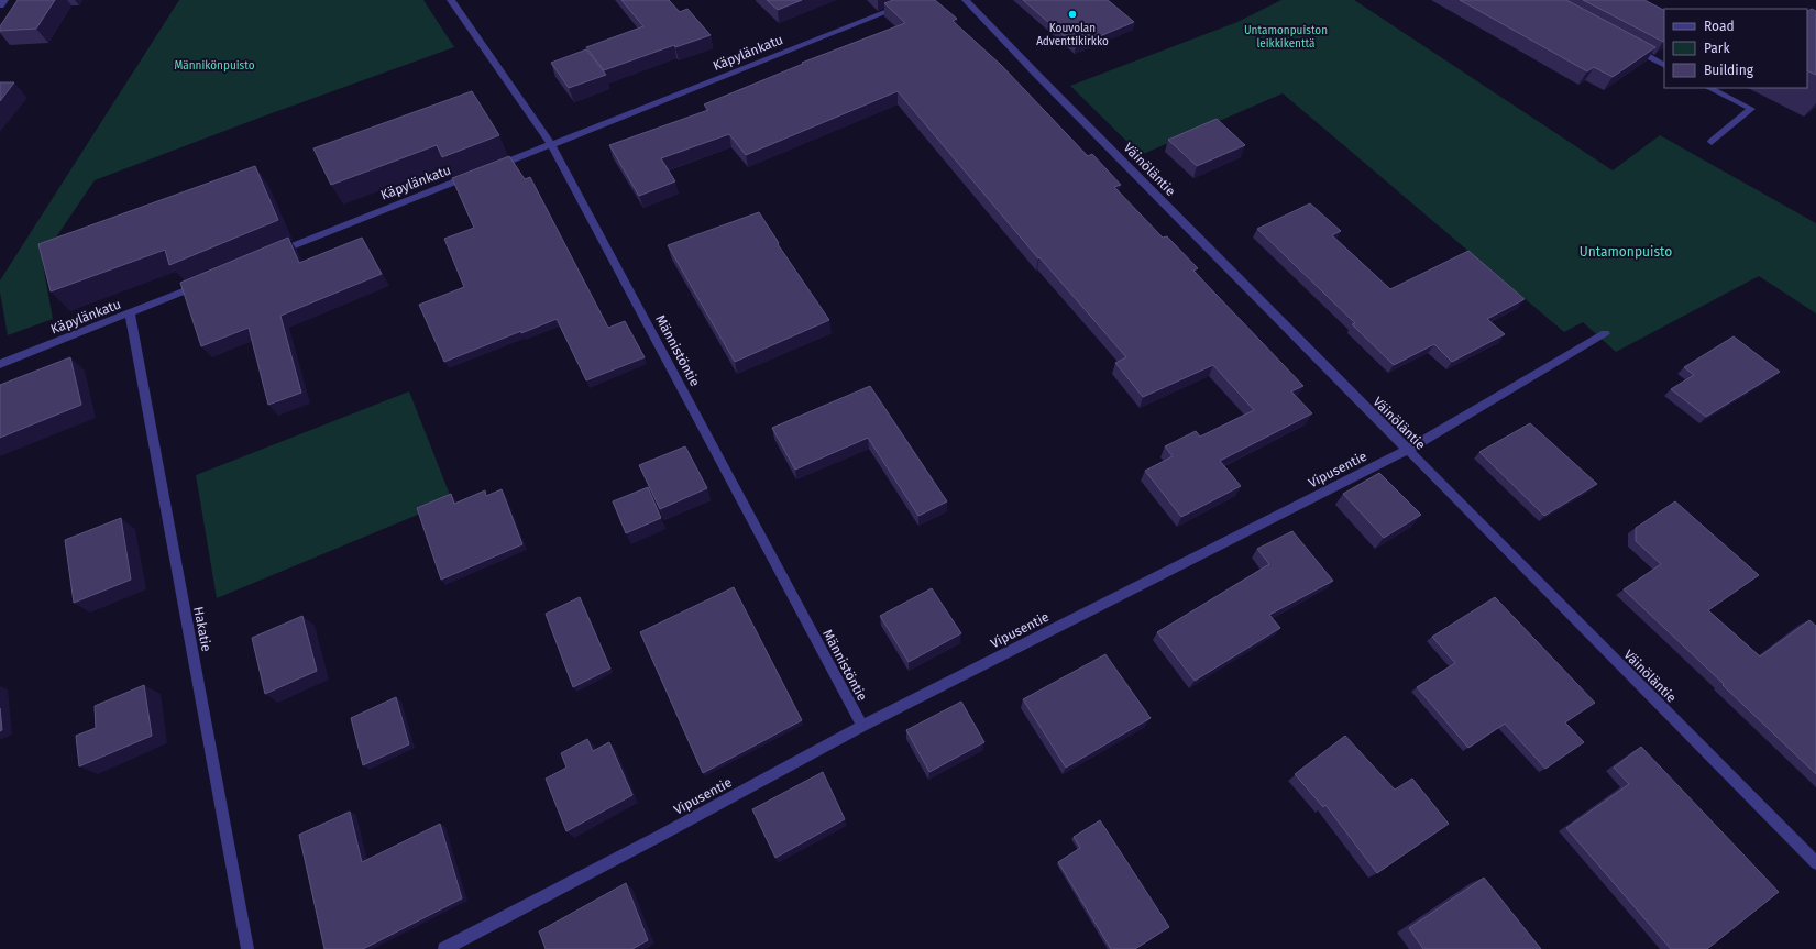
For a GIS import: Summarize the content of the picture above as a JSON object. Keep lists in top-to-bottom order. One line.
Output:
{"streets":{"street":["Käpylänkatu","Väinöläntie","Männistöntie","Vipusentie","Hakatie"]},"crossings":[["Käpylänkatu","Männistöntie"],["Käpylänkatu","Hakatie"],["Väinöläntie","Vipusentie"],["Männistöntie","Vipusentie"]],"parks":["Untamonpuiston leikkikenttä","Männikönpuisto","Untamonpuisto"],"places":["Kouvolan Adventtikirkko"],"legend":["Road","Park","Building"]}
